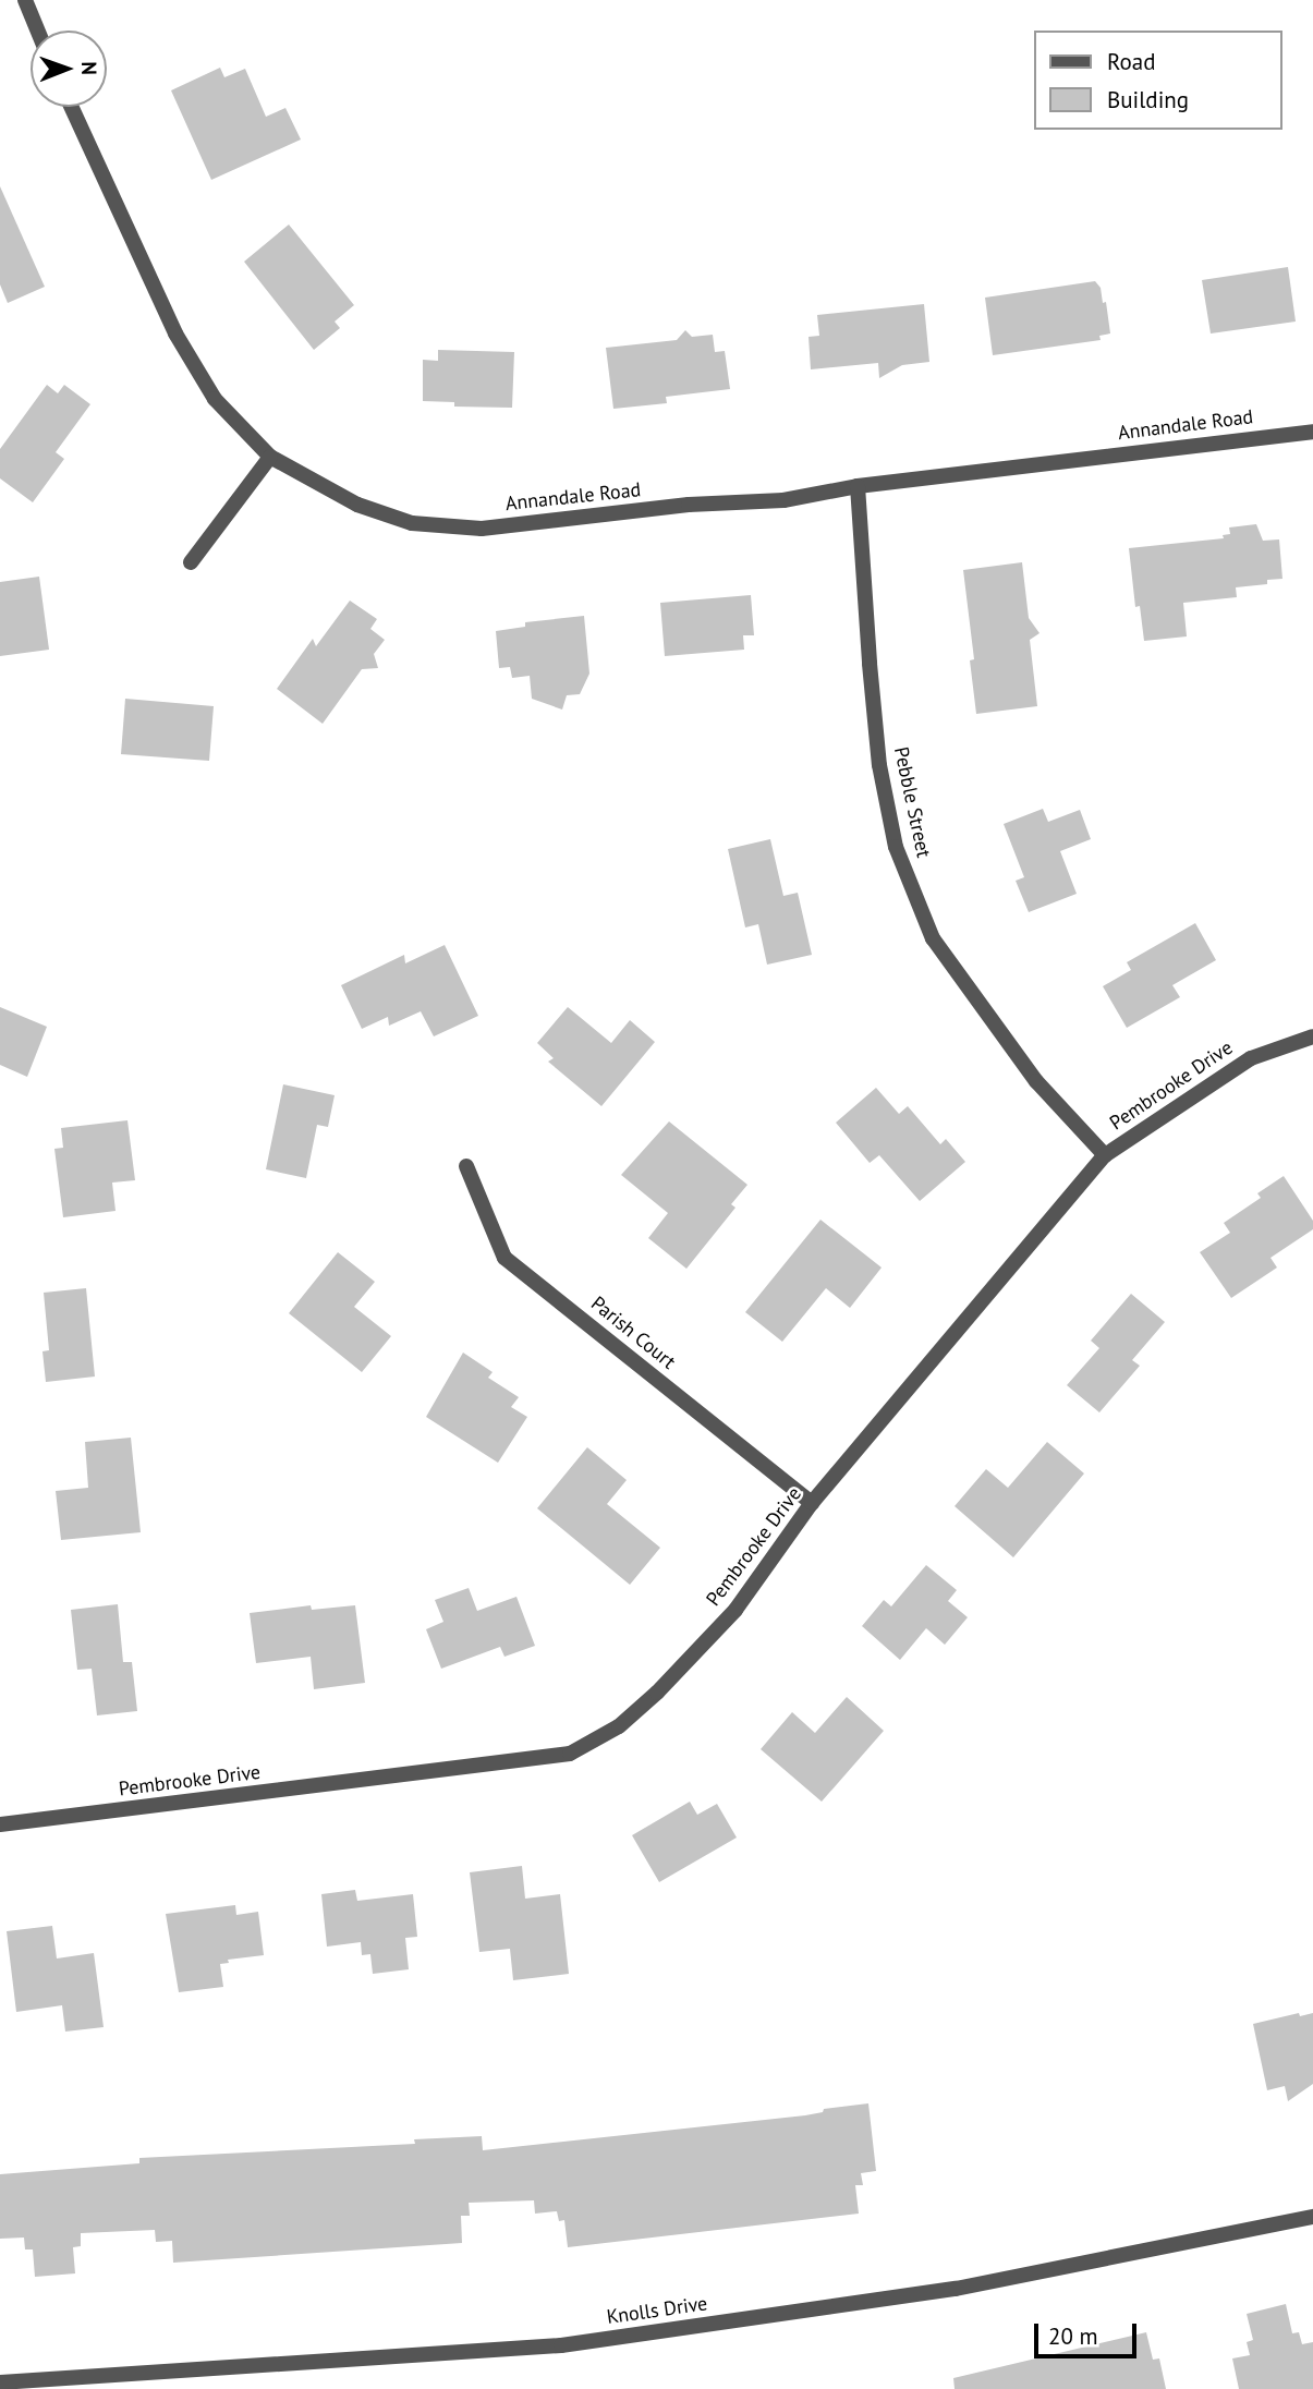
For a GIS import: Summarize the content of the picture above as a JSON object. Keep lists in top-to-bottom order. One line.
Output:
{"streets":{"street":["Annandale Road","Pebble Street","Pembrooke Drive","Parish Court","Knolls Drive"]},"crossings":[["Annandale Road","Pebble Street"],["Pebble Street","Pembrooke Drive"],["Pembrooke Drive","Parish Court"]],"legend":["Road","Building"],"scale_bar":"20 m","north":"right"}
